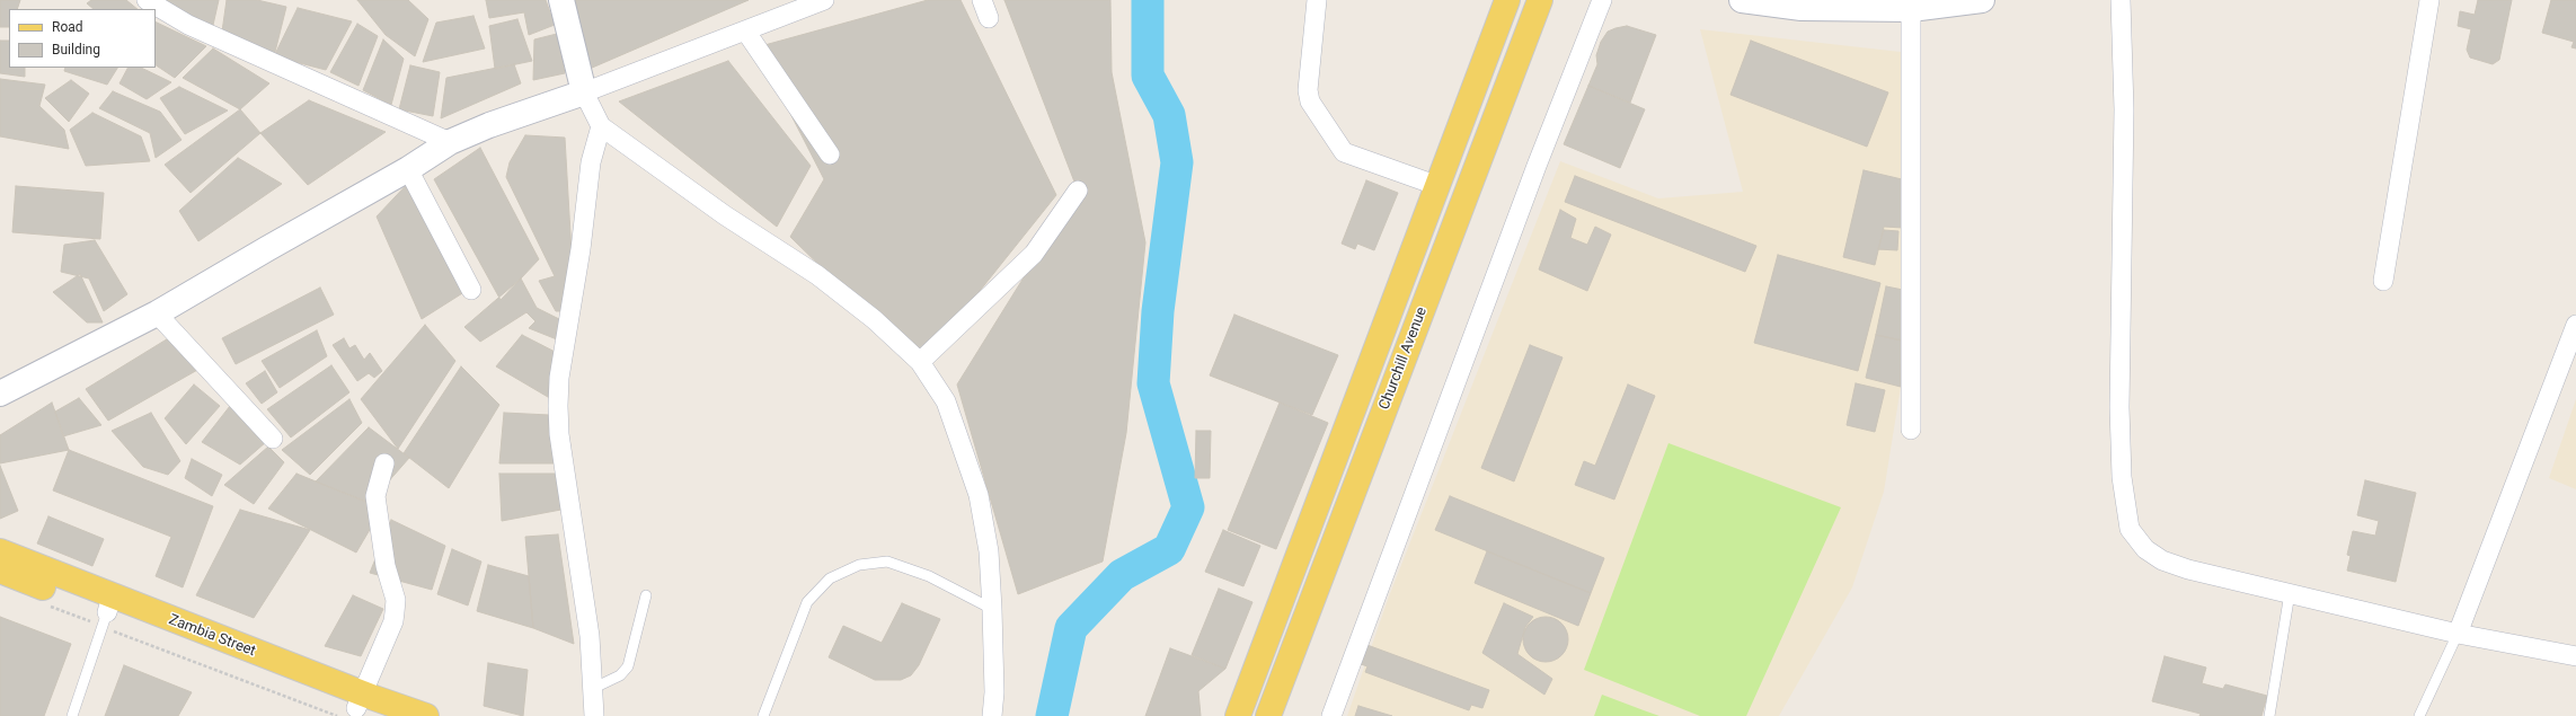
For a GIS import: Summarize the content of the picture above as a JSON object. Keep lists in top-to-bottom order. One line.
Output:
{"streets":{"main road":["Churchill Avenue","Zambia Street"]},"legend":["Road","Building"]}
